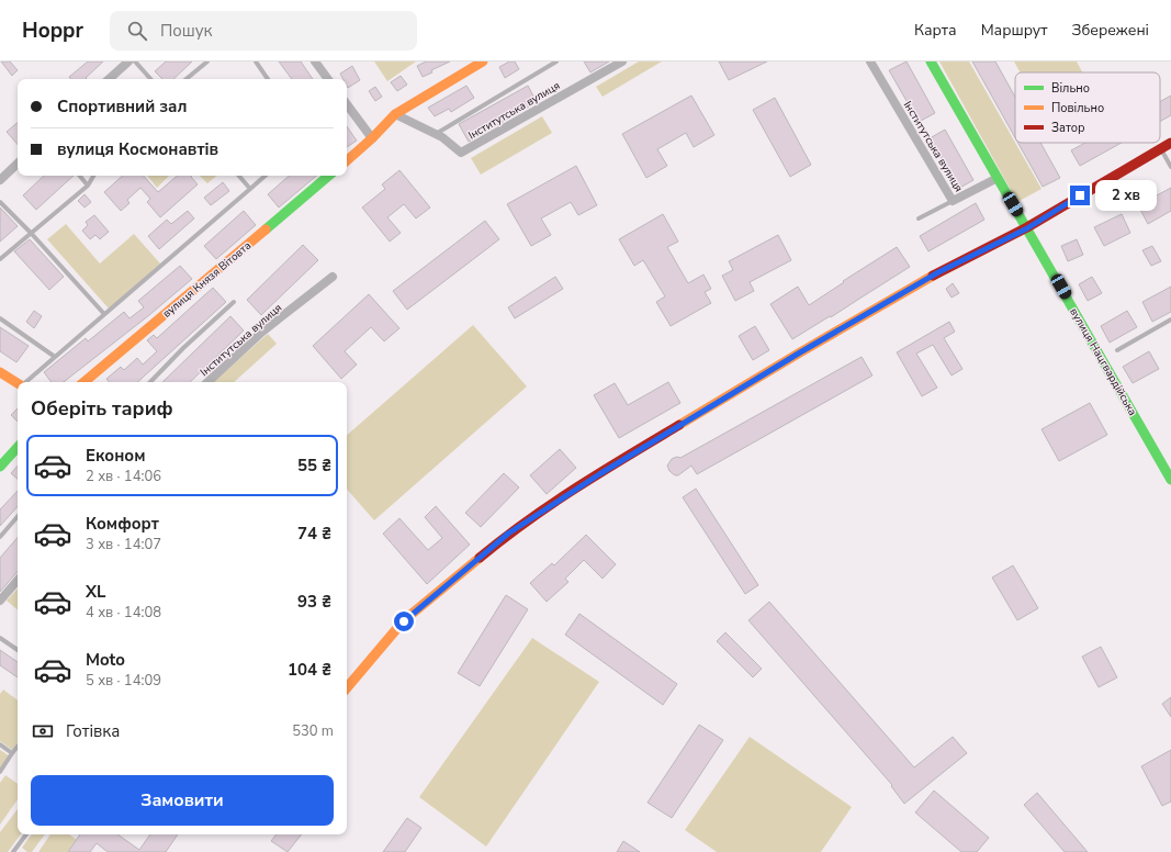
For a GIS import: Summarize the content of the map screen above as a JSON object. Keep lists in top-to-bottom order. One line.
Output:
{"streets":{"street":["Інститутська вулиця","вулиця Князя Вітовта","вулиця Нацгвардійська"]},"crossings":[["Інститутська вулиця","вулиця Нацгвардійська"]],"legend":["Вільно","Повільно","Затор"],"page":{"header":"Hoppr","search":"Пошук","nav":["Карта","Маршрут","Збережені"],"banner":["Спортивний зал","вулиця Космонавтів"],"bubble":"2 хв","heading":"Оберіть тариф","list":[{"name":"Економ","note":"2 хв · 14:06","value":"55 ₴"},{"name":"Комфорт","note":"3 хв · 14:07","value":"74 ₴"},{"name":"XL","note":"4 хв · 14:08","value":"93 ₴"},{"name":"Moto","note":"5 хв · 14:09","value":"104 ₴"}],"pay":["Готівка","530 m"],"buttons":"Замовити"}}
